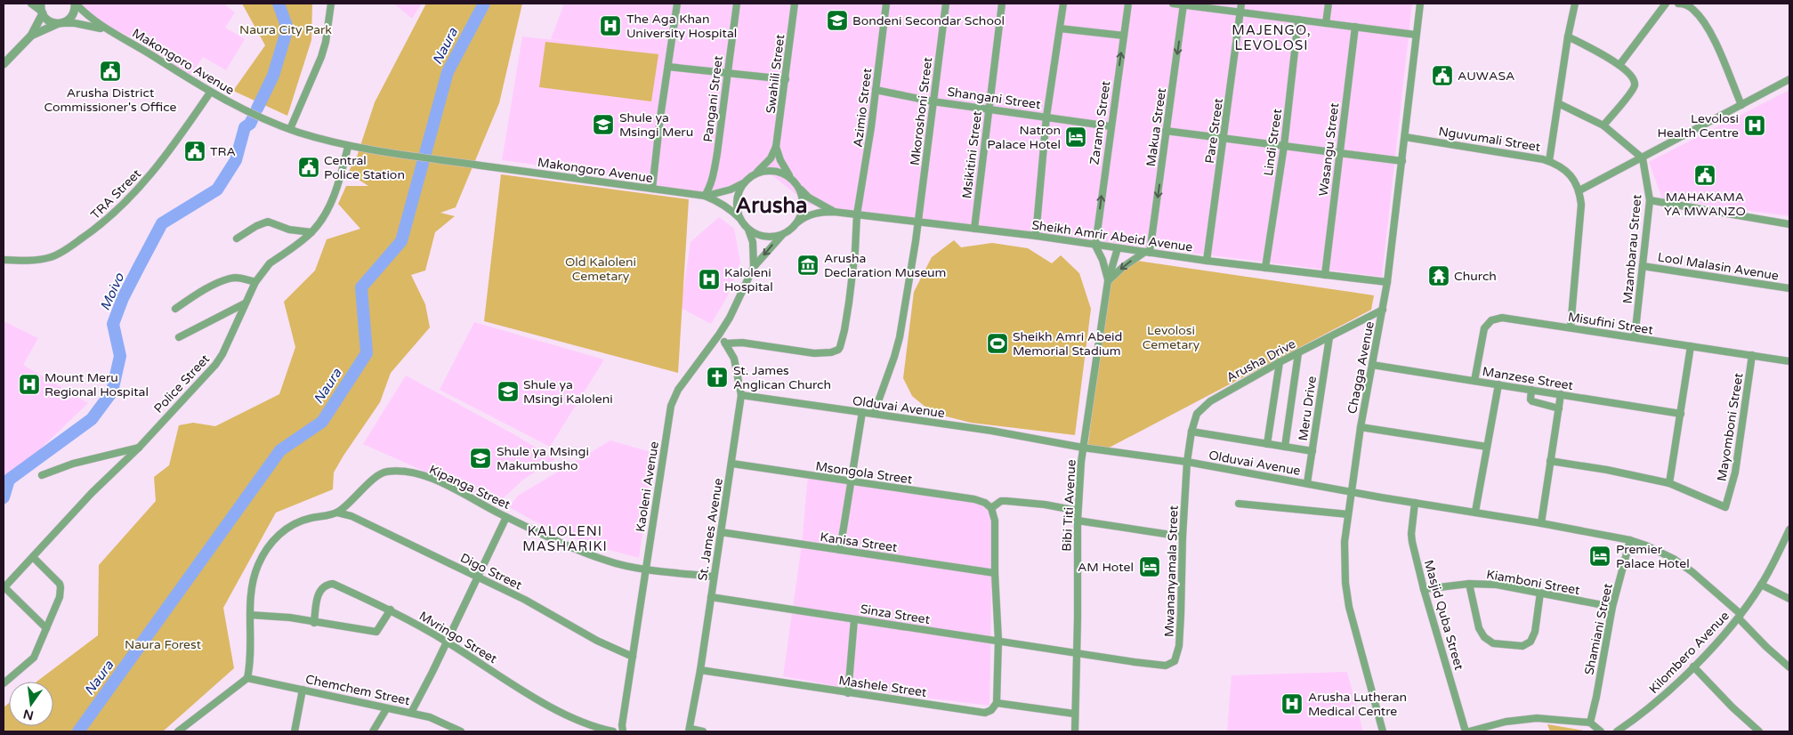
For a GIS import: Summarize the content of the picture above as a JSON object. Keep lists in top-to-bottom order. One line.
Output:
{"streets":{"street":["Makongoro Avenue","Swahili Street","Shangani Street","Pangani Street","Azimio Street","Mkoroshoni Street","Zaramo Street","Makua Street","Pare Street","Nguvumali Street","Lindi Street","Wasangu Street","Msikitini Street","TRA Street","Sheikh Amrir Abeid Avenue","Mzambarau Street","Lool Malasin Avenue","Misufini Street","Arusha Drive","Chagga Avenue","Manzese Street","Police Street","Olduvai Avenue","Meru Drive","Mayomboni Street","Msongola Street","Kipanga Street","Kaoleni Avenue","Bibi Titi Avenue","St. James Avenue","Kanisa Street","Digo Street","Mwananyamala Street","Kiamboni Street","Sinza Street","Masjid Quba Street","Shamiani Street","Mvringo Street","Kilombero Avenue","Mashele Street","Chemchem Street"]},"crossings":[["Makongoro Avenue","Swahili Street"],["Makongoro Avenue","Pangani Street"],["Makongoro Avenue","TRA Street"],["Makongoro Avenue","Police Street"],["Makongoro Avenue","Kaoleni Avenue"],["Swahili Street","Kaoleni Avenue"],["Shangani Street","Azimio Street"],["Shangani Street","Mkoroshoni Street"],["Shangani Street","Zaramo Street"],["Shangani Street","Msikitini Street"],["Azimio Street","Sheikh Amrir Abeid Avenue"],["Azimio Street","St. James Avenue"],["Mkoroshoni Street","Sheikh Amrir Abeid Avenue"],["Mkoroshoni Street","Olduvai Avenue"],["Zaramo Street","Sheikh Amrir Abeid Avenue"],["Makua Street","Sheikh Amrir Abeid Avenue"],["Pare Street","Sheikh Amrir Abeid Avenue"],["Nguvumali Street","Chagga Avenue"],["Lindi Street","Sheikh Amrir Abeid Avenue"],["Wasangu Street","Sheikh Amrir Abeid Avenue"],["Msikitini Street","Sheikh Amrir Abeid Avenue"],["Sheikh Amrir Abeid Avenue","Chagga Avenue"],["Mzambarau Street","Lool Malasin Avenue"],["Mzambarau Street","Misufini Street"],["Misufini Street","Manzese Street"],["Misufini Street","Mayomboni Street"],["Arusha Drive","Chagga Avenue"],["Arusha Drive","Olduvai Avenue"],["Arusha Drive","Meru Drive"],["Arusha Drive","Mwananyamala Street"],["Chagga Avenue","Manzese Street"],["Chagga Avenue","Olduvai Avenue"],["Olduvai Avenue","Meru Drive"],["Olduvai Avenue","Bibi Titi Avenue"],["Olduvai Avenue","St. James Avenue"],["Olduvai Avenue","Mwananyamala Street"],["Olduvai Avenue","Masjid Quba Street"],["Olduvai Avenue","Shamiani Street"],["Olduvai Avenue","Kilombero Avenue"],["Msongola Street","St. James Avenue"],["Kipanga Street","Kaoleni Avenue"],["Kipanga Street","St. James Avenue"],["Kipanga Street","Digo Street"],["Kaoleni Avenue","St. James Avenue"],["Kaoleni Avenue","Digo Street"],["Bibi Titi Avenue","Mwananyamala Street"],["Bibi Titi Avenue","Sinza Street"],["St. James Avenue","Kanisa Street"],["St. James Avenue","Sinza Street"],["St. James Avenue","Mashele Street"],["Mwananyamala Street","Sinza Street"],["Kiamboni Street","Masjid Quba Street"],["Kiamboni Street","Shamiani Street"]],"one_way":["Zaramo Street","Makua Street"],"districts":["MAJENGO, LEVOLOSI","Arusha","KALOLENI MASHARIKI"],"water":["Naura","Moivo"],"parks":["Naura City Park","Old Kaloleni Cemetary","Levolosi Cemetary","Naura Forest"],"places":{"school or university":["Bondeni Secondar School","Shule ya Msingi Meru","Shule ya Msingi Kaloleni","Shule ya Msingi Makumbusho"],"hospital":["The Aga Khan University Hospital","Levolosi Health Centre","Kaloleni Hospital","Mount Meru Regional Hospital","Arusha Lutheran Medical Centre"],"public building":["Arusha District Commissioner's Office","AUWASA","TRA","Central Police Station","MAHAKAMA YA MWANZO"],"hotel":["Natron Palace Hotel","Premier Palace Hotel","AM Hotel"],"museum":["Arusha Declaration Museum"],"temple":["Church"],"sports":["Sheikh Amri Abeid Memorial Stadium"],"church":["St. James Anglican Church"]},"north":"bottom"}
